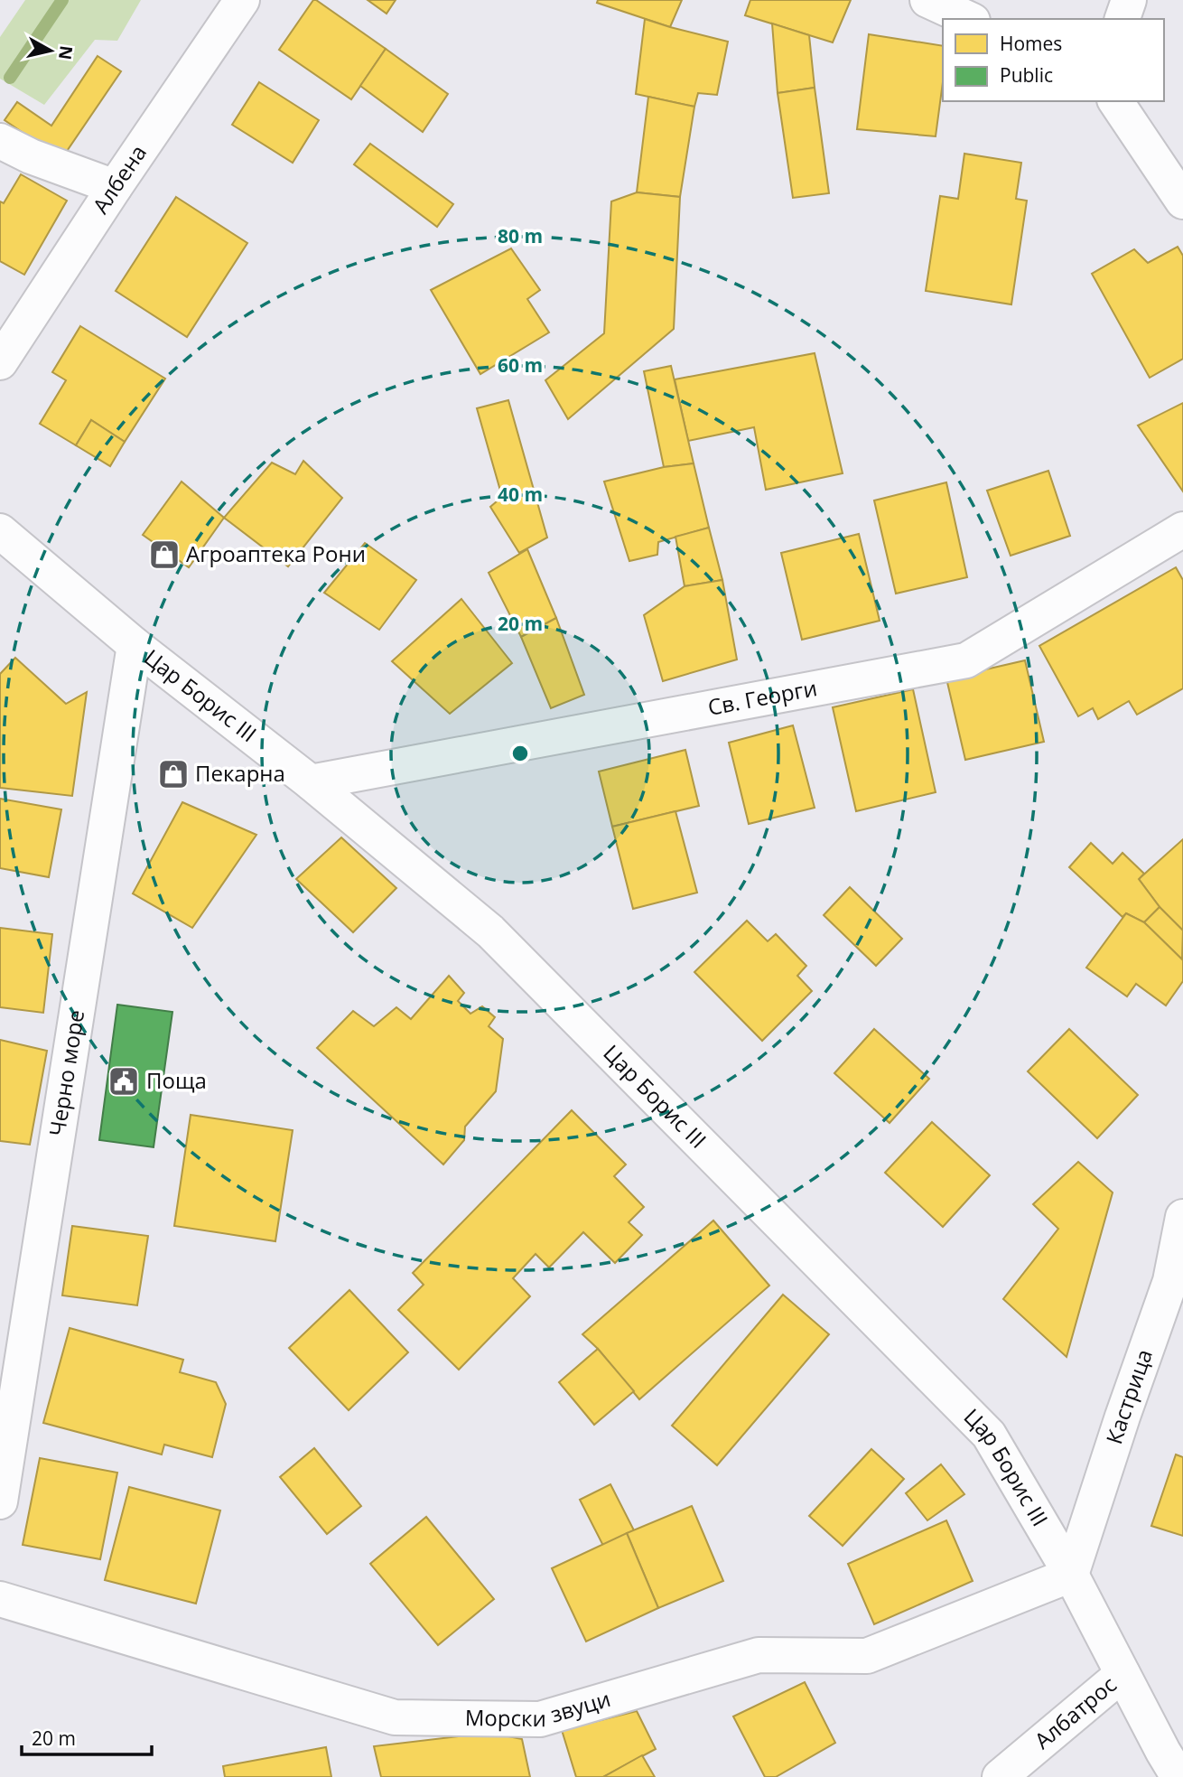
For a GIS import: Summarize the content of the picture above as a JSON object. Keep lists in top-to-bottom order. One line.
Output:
{"streets":{"street":["Албена","Цар Борис III","Св. Георги","Черно море","Кастрица","Морски звуци","Албатрос"]},"crossings":[["Цар Борис III","Св. Георги"],["Цар Борис III","Черно море"],["Цар Борис III","Кастрица"],["Цар Борис III","Морски звуци"],["Цар Борис III","Албатрос"],["Кастрица","Морски звуци"]],"places":{"shop":["Агроаптека Рони","Пекарна"],"public building":["Поща"]},"legend":["Homes","Public"],"scale_bar":"20 m","north":"right","rings":["80 m","60 m","40 m","20 m"]}
